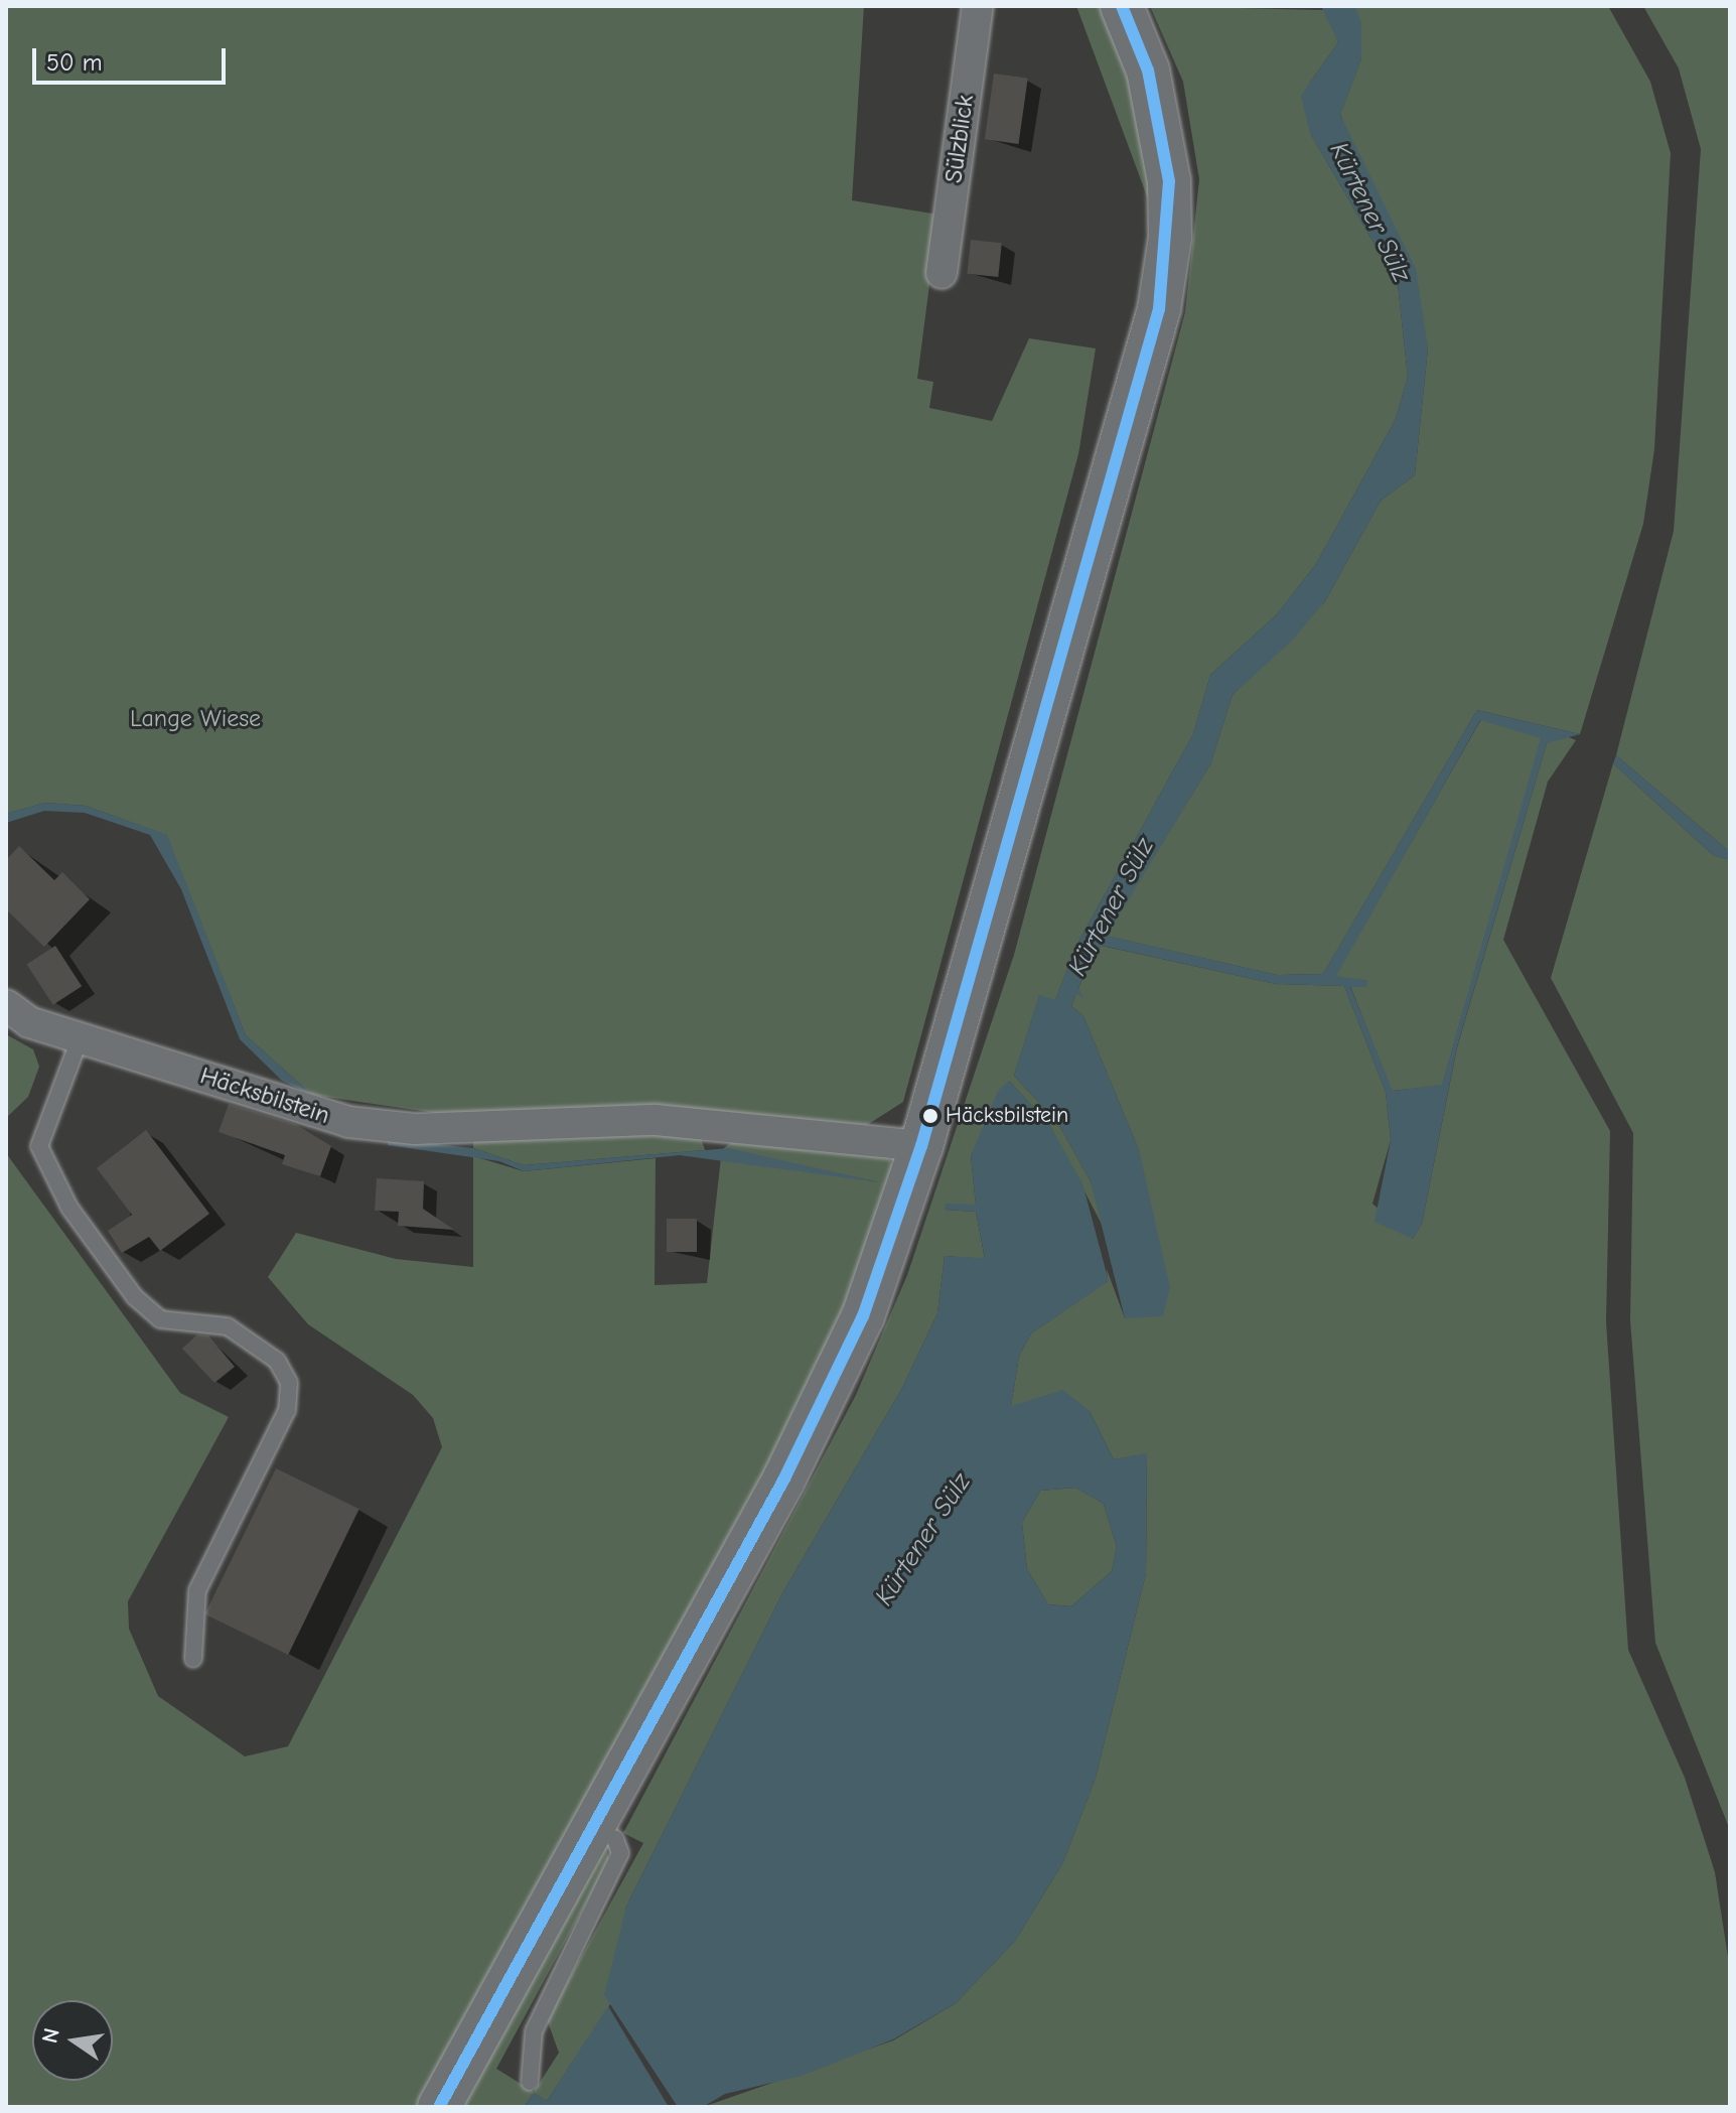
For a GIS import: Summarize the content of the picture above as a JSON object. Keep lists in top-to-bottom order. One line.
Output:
{"streets":{"street":["Sülzblick","Häcksbilstein"]},"water":["Kürtener Sülz"],"parks":["Lange Wiese"],"places":["Häcksbilstein"],"scale_bar":"50 m","north":"left"}
